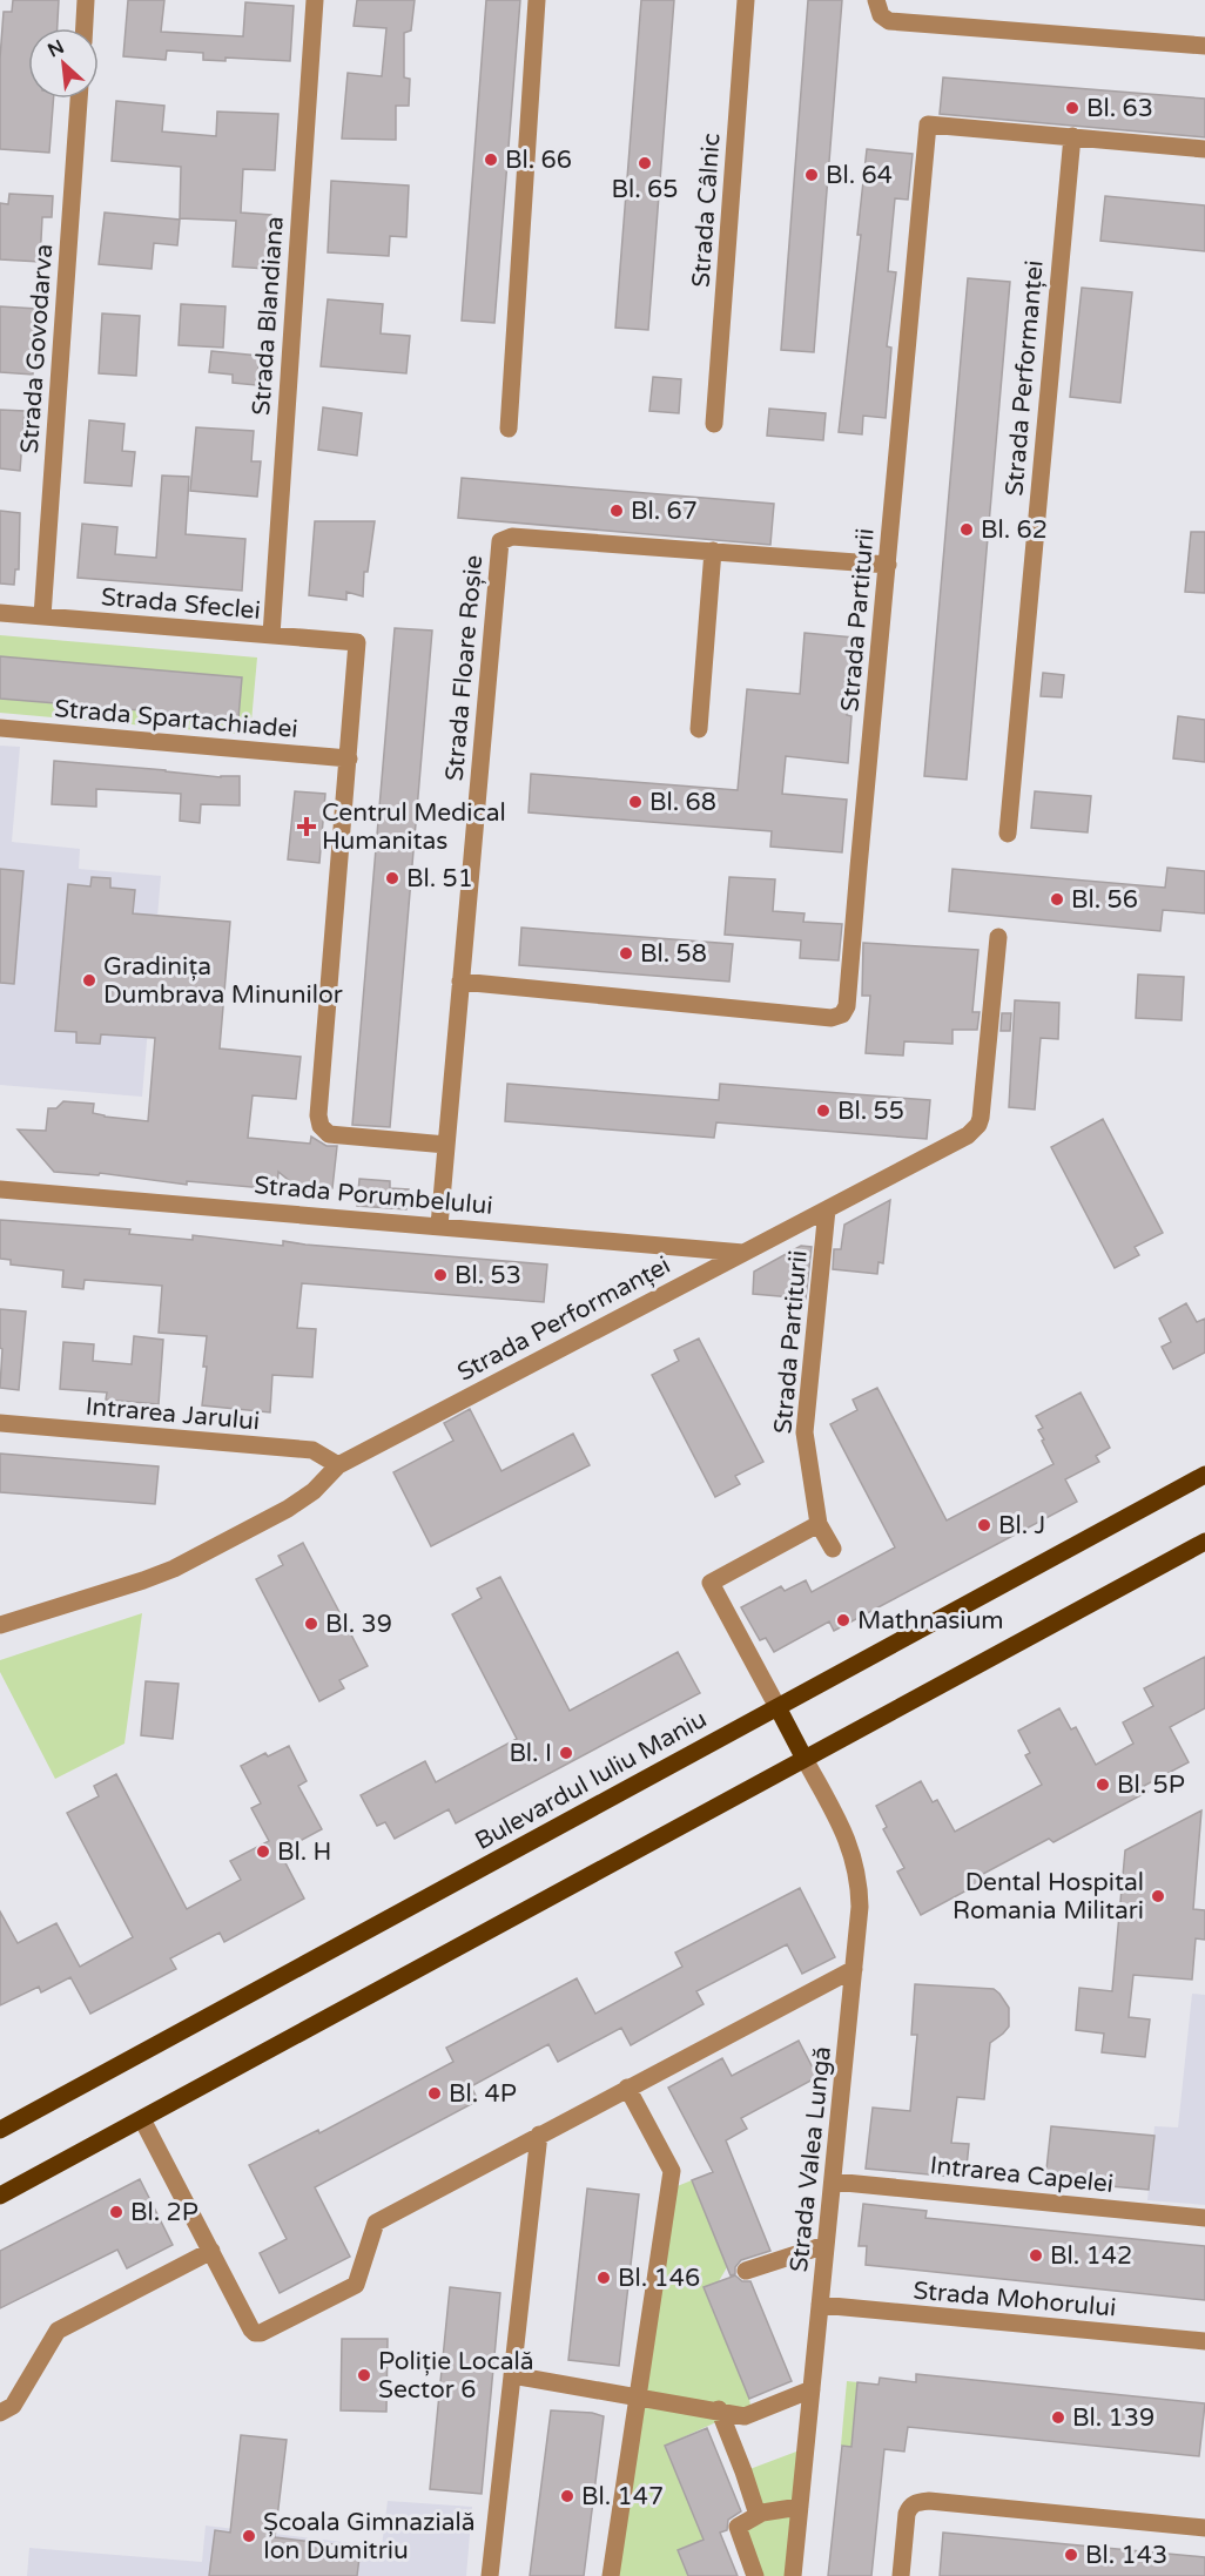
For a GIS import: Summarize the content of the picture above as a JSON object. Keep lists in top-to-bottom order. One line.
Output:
{"streets":{"main road":["Bulevardul Iuliu Maniu"],"street":["Strada Câlnic","Strada Blandiana","Strada Govodarva","Strada Performanței","Strada Sfeclei","Strada Partiturii","Strada Floare Roșie","Strada Spartachiadei","Strada Porumbelului","Intrarea Jarului","Strada Valea Lungă","Intrarea Capelei","Strada Mohorului"]},"crossings":[["Strada Blandiana","Strada Sfeclei"],["Strada Govodarva","Strada Sfeclei"],["Strada Performanței","Strada Partiturii"],["Strada Performanței","Strada Porumbelului"],["Strada Performanței","Intrarea Jarului"],["Strada Sfeclei","Strada Spartachiadei"],["Strada Partiturii","Strada Floare Roșie"],["Strada Floare Roșie","Strada Porumbelului"],["Strada Valea Lungă","Intrarea Capelei"],["Strada Valea Lungă","Strada Mohorului"]],"places":{"other":["Bl. 63","Bl. 66","Bl. 65","Bl. 64","Bl. 67","Bl. 62","Bl. 68","Bl. 51","Bl. 56","Bl. 58","Gradinița Dumbrava Minunilor","Bl. 55","Bl. 53","Bl. J","Mathnasium","Bl. 39","Bl. I","Bl. 5P","Bl. H","Dental Hospital Romania Militari","Bl. 4P","Bl. 2P","Bl. 142","Bl. 146","Poliție Locală Sector 6","Bl. 139","Bl. 147","Școala Gimnazială Ion Dumitriu","Bl. 143"],"health":["Centrul Medical Humanitas"]},"north":"top left"}
